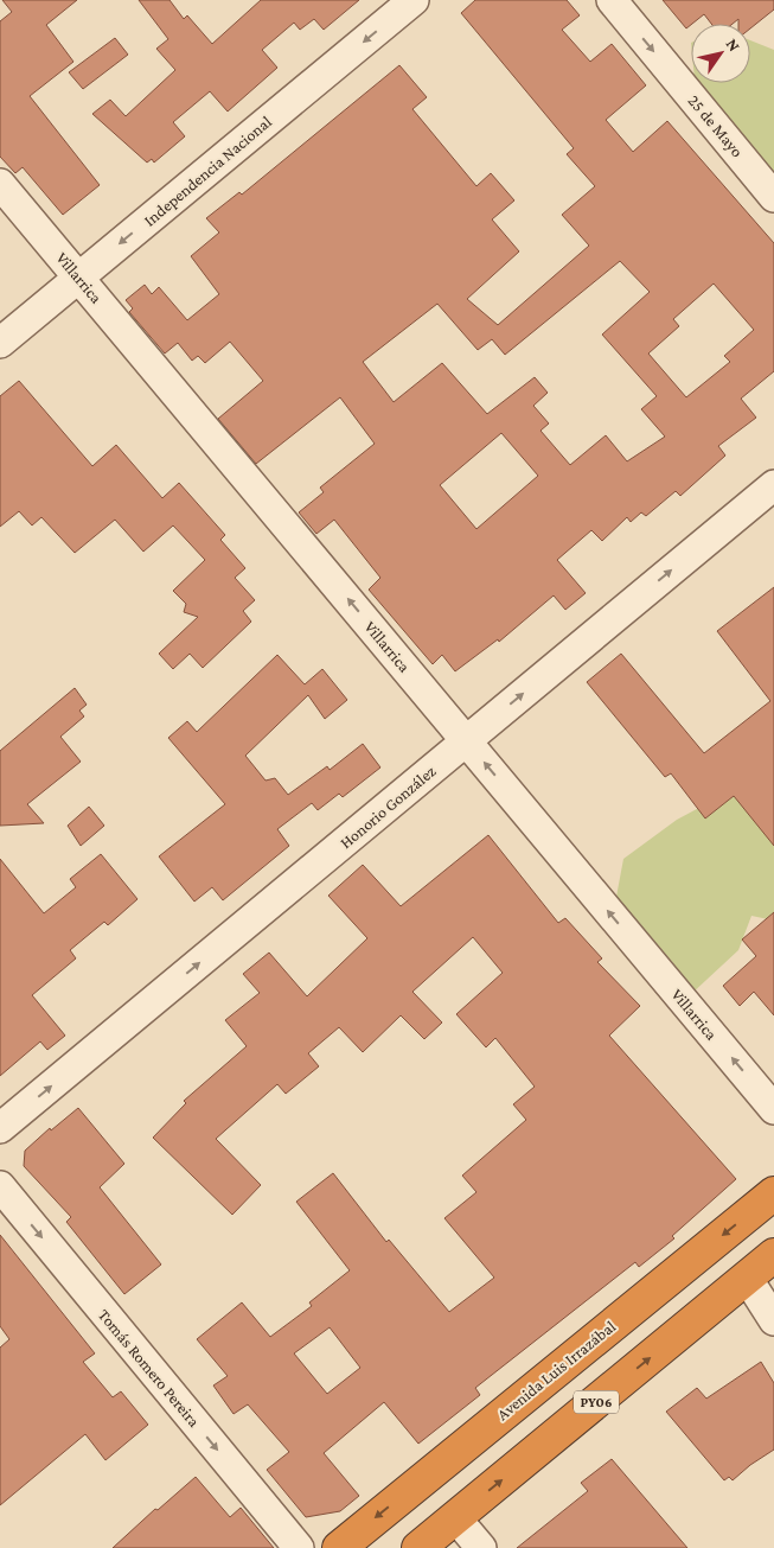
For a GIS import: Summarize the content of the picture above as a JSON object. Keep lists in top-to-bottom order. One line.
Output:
{"streets":{"highway":["Avenida Luis Irrazábal","PY06"],"street":["25 de Mayo","Independencia Nacional","Villarrica","Honorio González","Tomás Romero Pereira"]},"crossings":[["Independencia Nacional","Villarrica"],["Villarrica","Honorio González"]],"one_way":["25 de Mayo","Independencia Nacional","Villarrica","Honorio González","Tomás Romero Pereira"],"north":"top right"}
